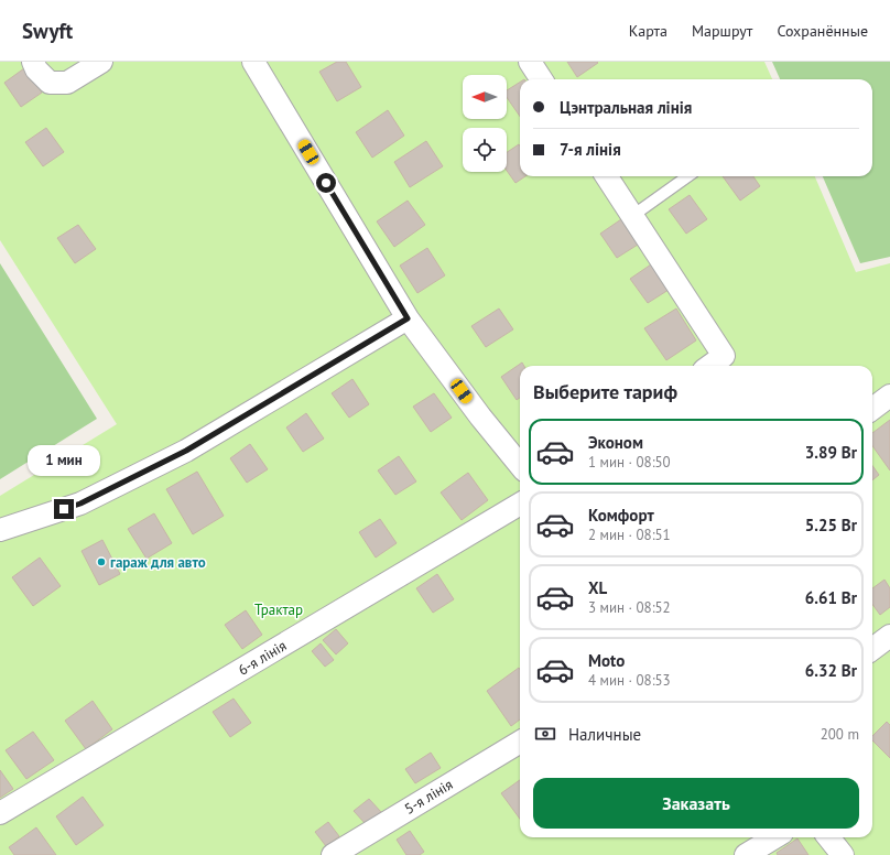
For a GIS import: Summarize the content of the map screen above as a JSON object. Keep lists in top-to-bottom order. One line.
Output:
{"streets":{"street":["6-я лінія","5-я лінія"]},"parks":["Трактар"],"places":["гараж для авто"],"north":"left","page":{"header":"Swyft","nav":["Карта","Маршрут","Сохранённые"],"banner":["Цэнтральная лінія","7-я лінія"],"heading":"Выберите тариф","list":[{"name":"Эконом","note":"1 мин · 08:50","value":"3.89 Br"},{"name":"Комфорт","note":"2 мин · 08:51","value":"5.25 Br"},{"name":"XL","note":"3 мин · 08:52","value":"6.61 Br"},{"name":"Moto","note":"4 мин · 08:53","value":"6.32 Br"}],"bubble":"1 мин","pay":["Наличные","200 m"],"buttons":"Заказать"}}
